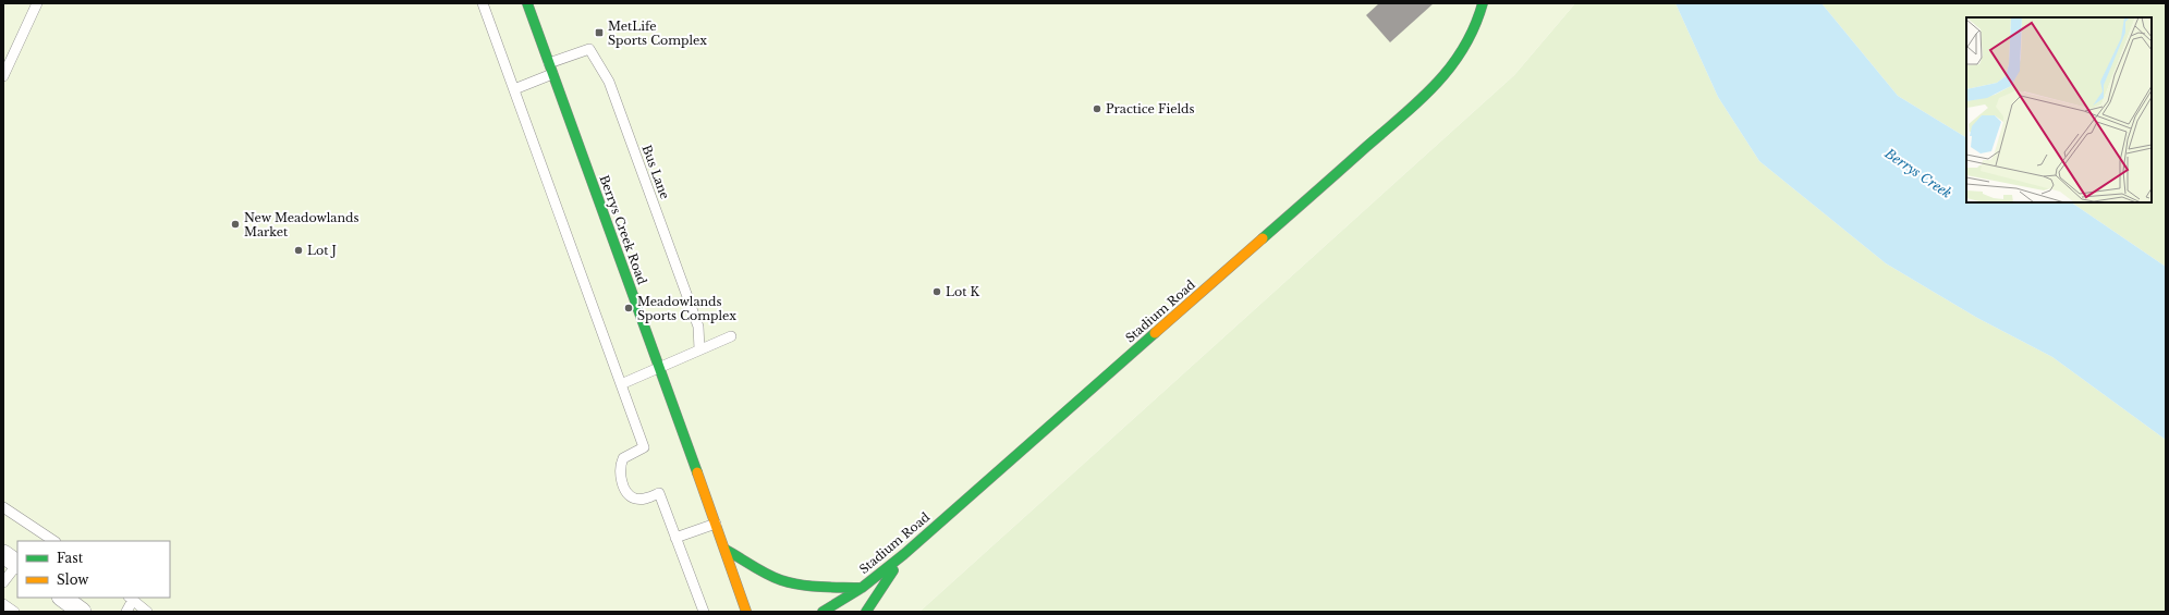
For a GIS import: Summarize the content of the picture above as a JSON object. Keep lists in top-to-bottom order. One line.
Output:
{"streets":{"street":["Berrys Creek Road","Stadium Road"],"lane":["Bus Lane"]},"crossings":[["Bus Lane","Berrys Creek Road"]],"water":["Berrys Creek"],"places":{"transit":["MetLife Sports Complex"],"other":["Practice Fields","New Meadowlands Market","Lot J","Lot K","Meadowlands Sports Complex"]},"legend":["Fast","Slow"]}
